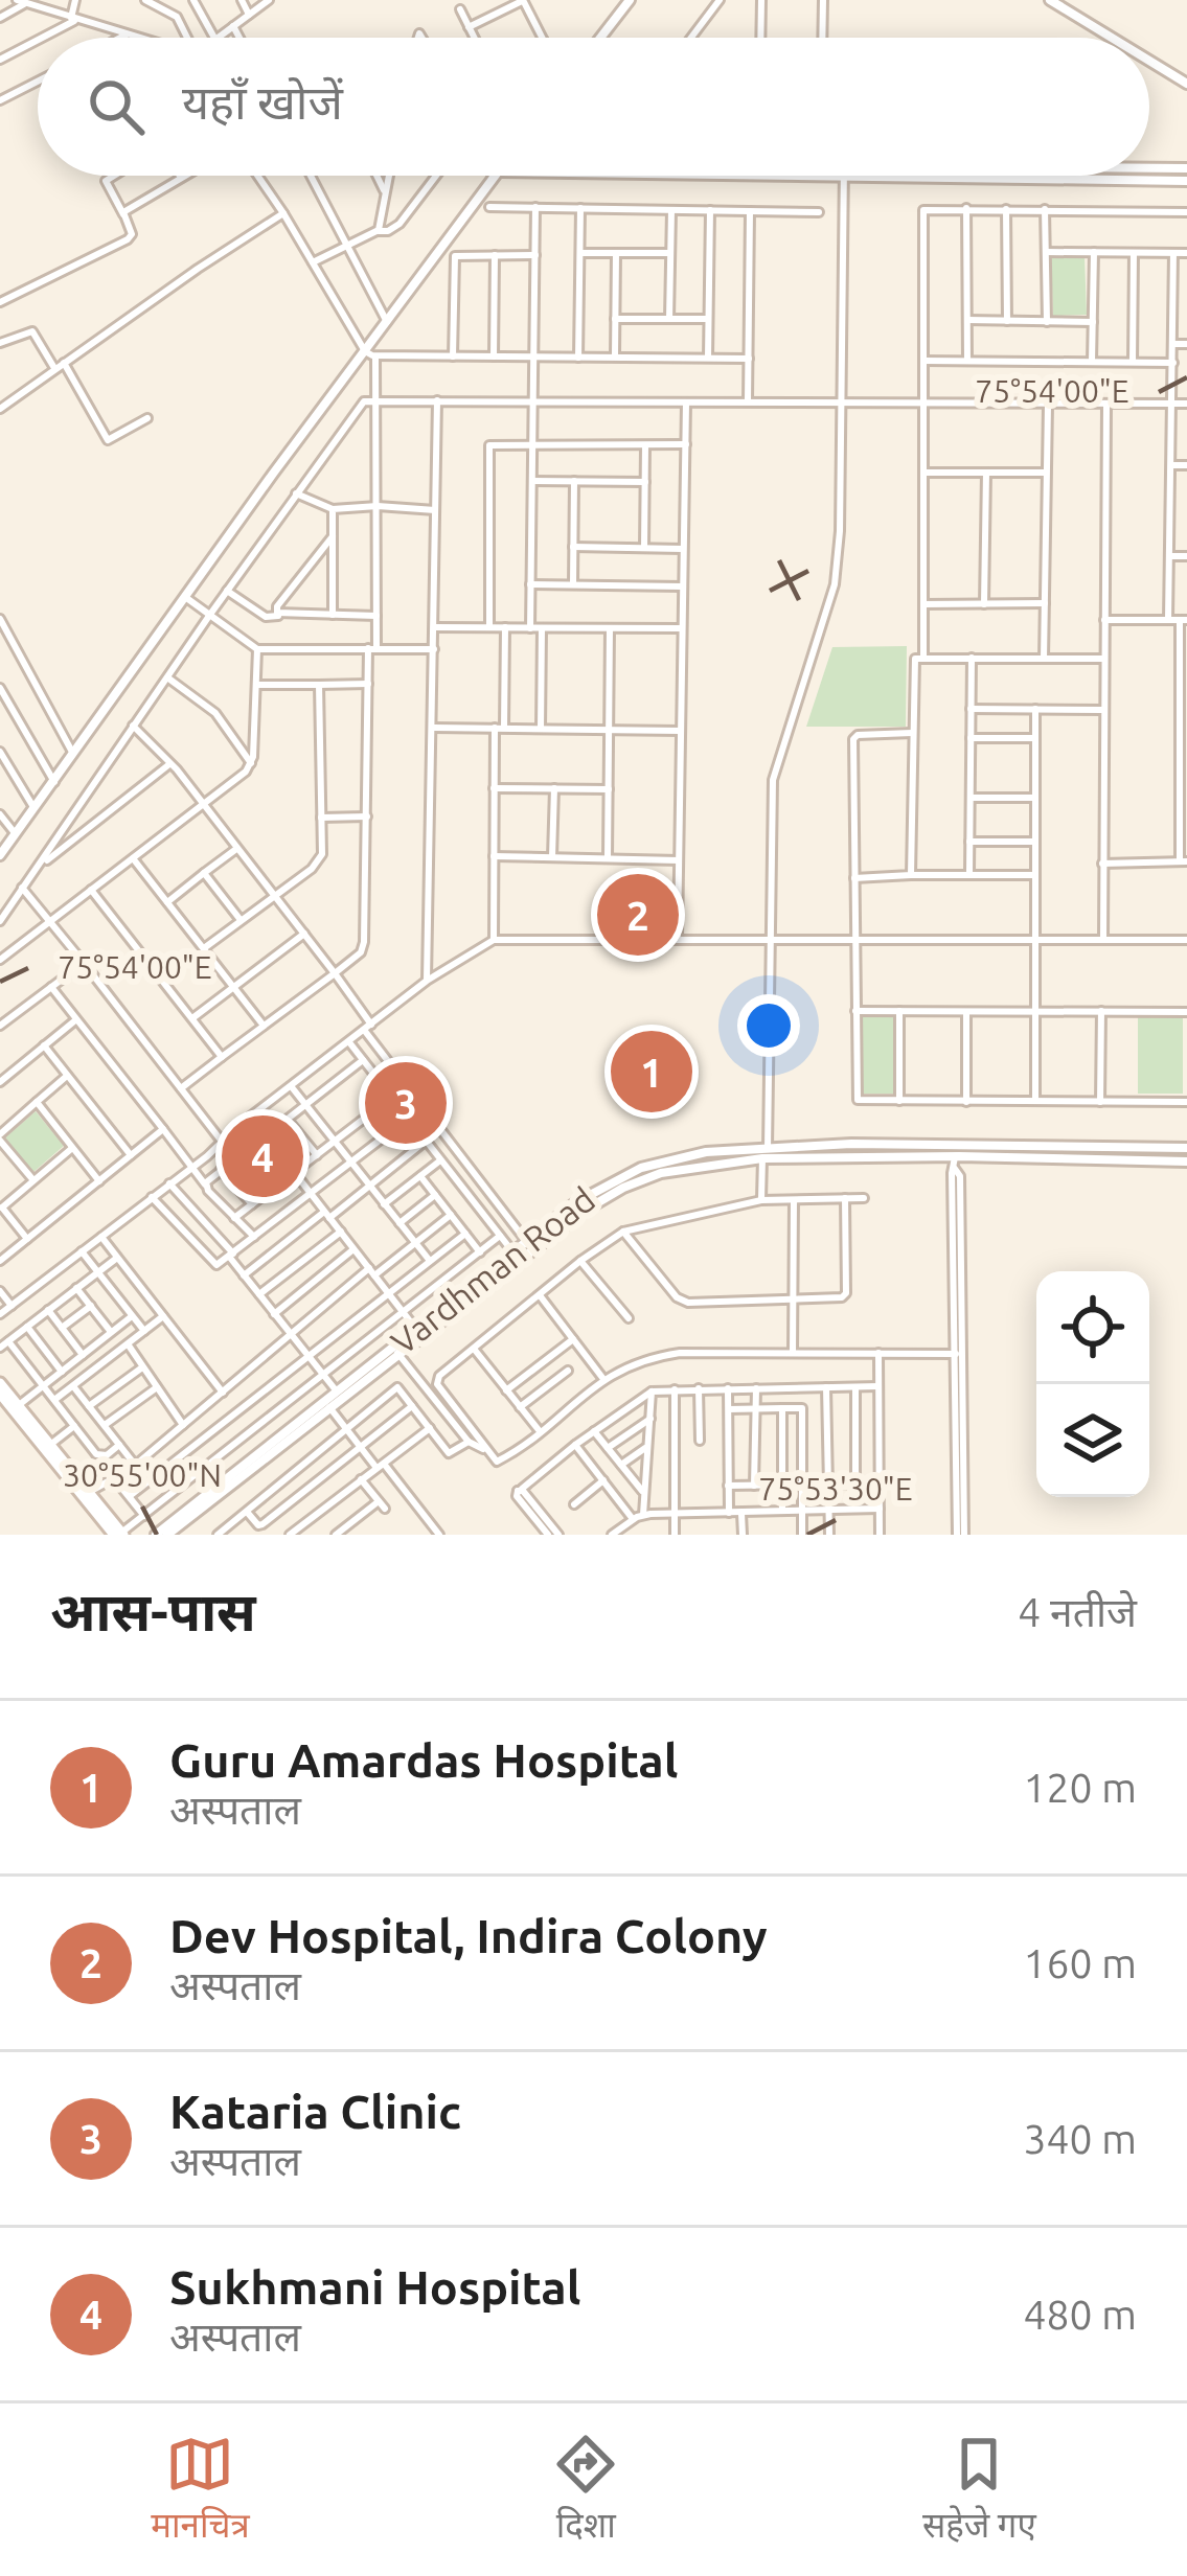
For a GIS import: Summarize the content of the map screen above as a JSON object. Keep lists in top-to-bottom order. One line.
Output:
{"streets":{"street":["Vardhman Road"]},"page":{"search":"यहाँ खोजें","pins":["2","1","3","4"],"heading":["आस-पास","4 नतीजे"],"list":[{"mark":"1","name":"Guru Amardas Hospital","note":"अस्पताल","value":"120 m"},{"mark":"2","name":"Dev Hospital, Indira Colony","note":"अस्पताल","value":"160 m"},{"mark":"3","name":"Kataria Clinic","note":"अस्पताल","value":"340 m"},{"mark":"4","name":"Sukhmani Hospital","note":"अस्पताल","value":"480 m"}],"nav":["मानचित्र","दिशा","सहेजे गए"]},"coordinates":["75°54'00\"E","30°55'00\"N","75°53'30\"E"]}
